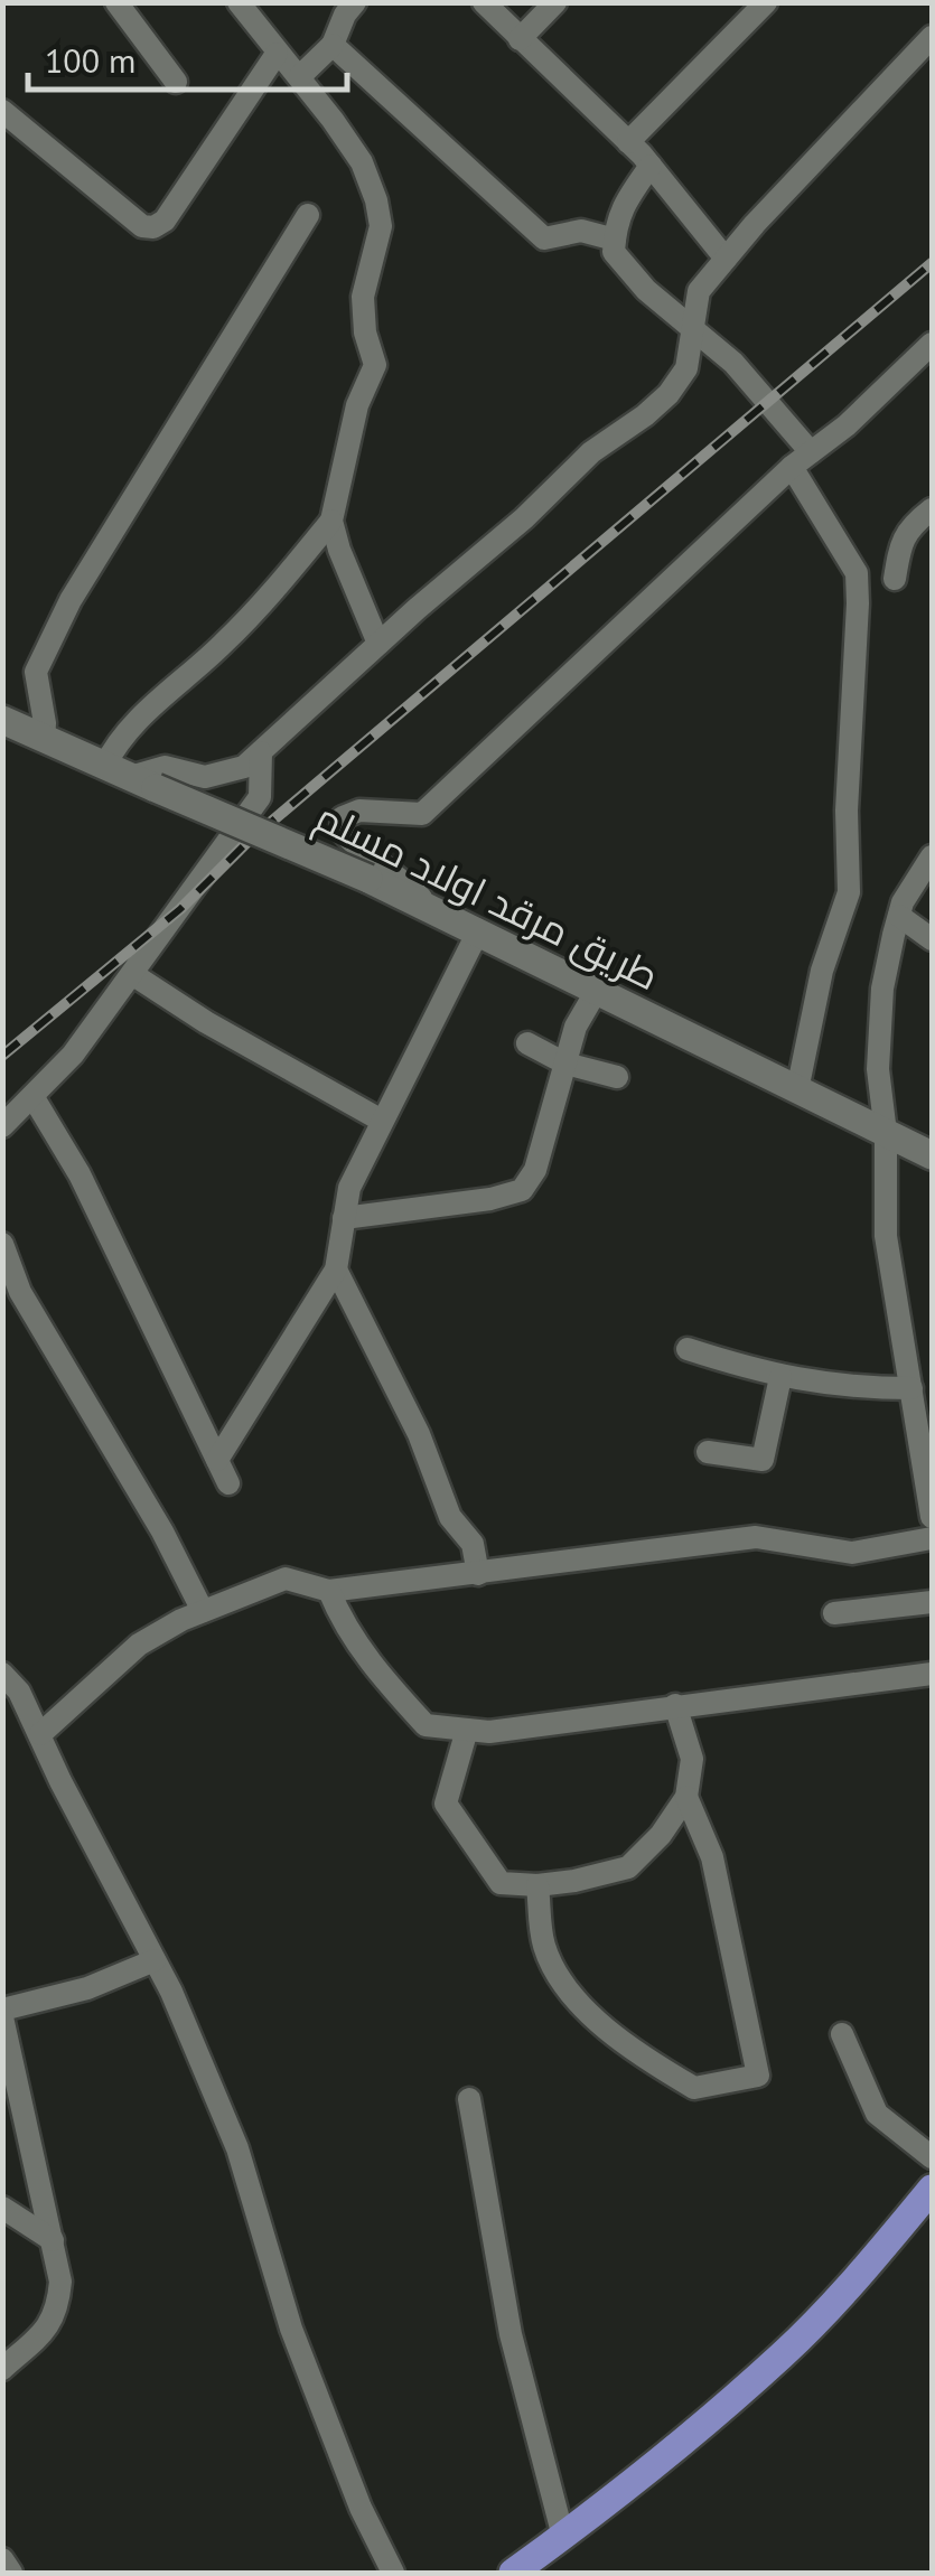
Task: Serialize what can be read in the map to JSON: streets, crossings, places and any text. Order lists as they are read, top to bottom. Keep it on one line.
{"streets":{"street":["طريق مرقد اولاد مسلم"]},"scale_bar":"100 m"}
